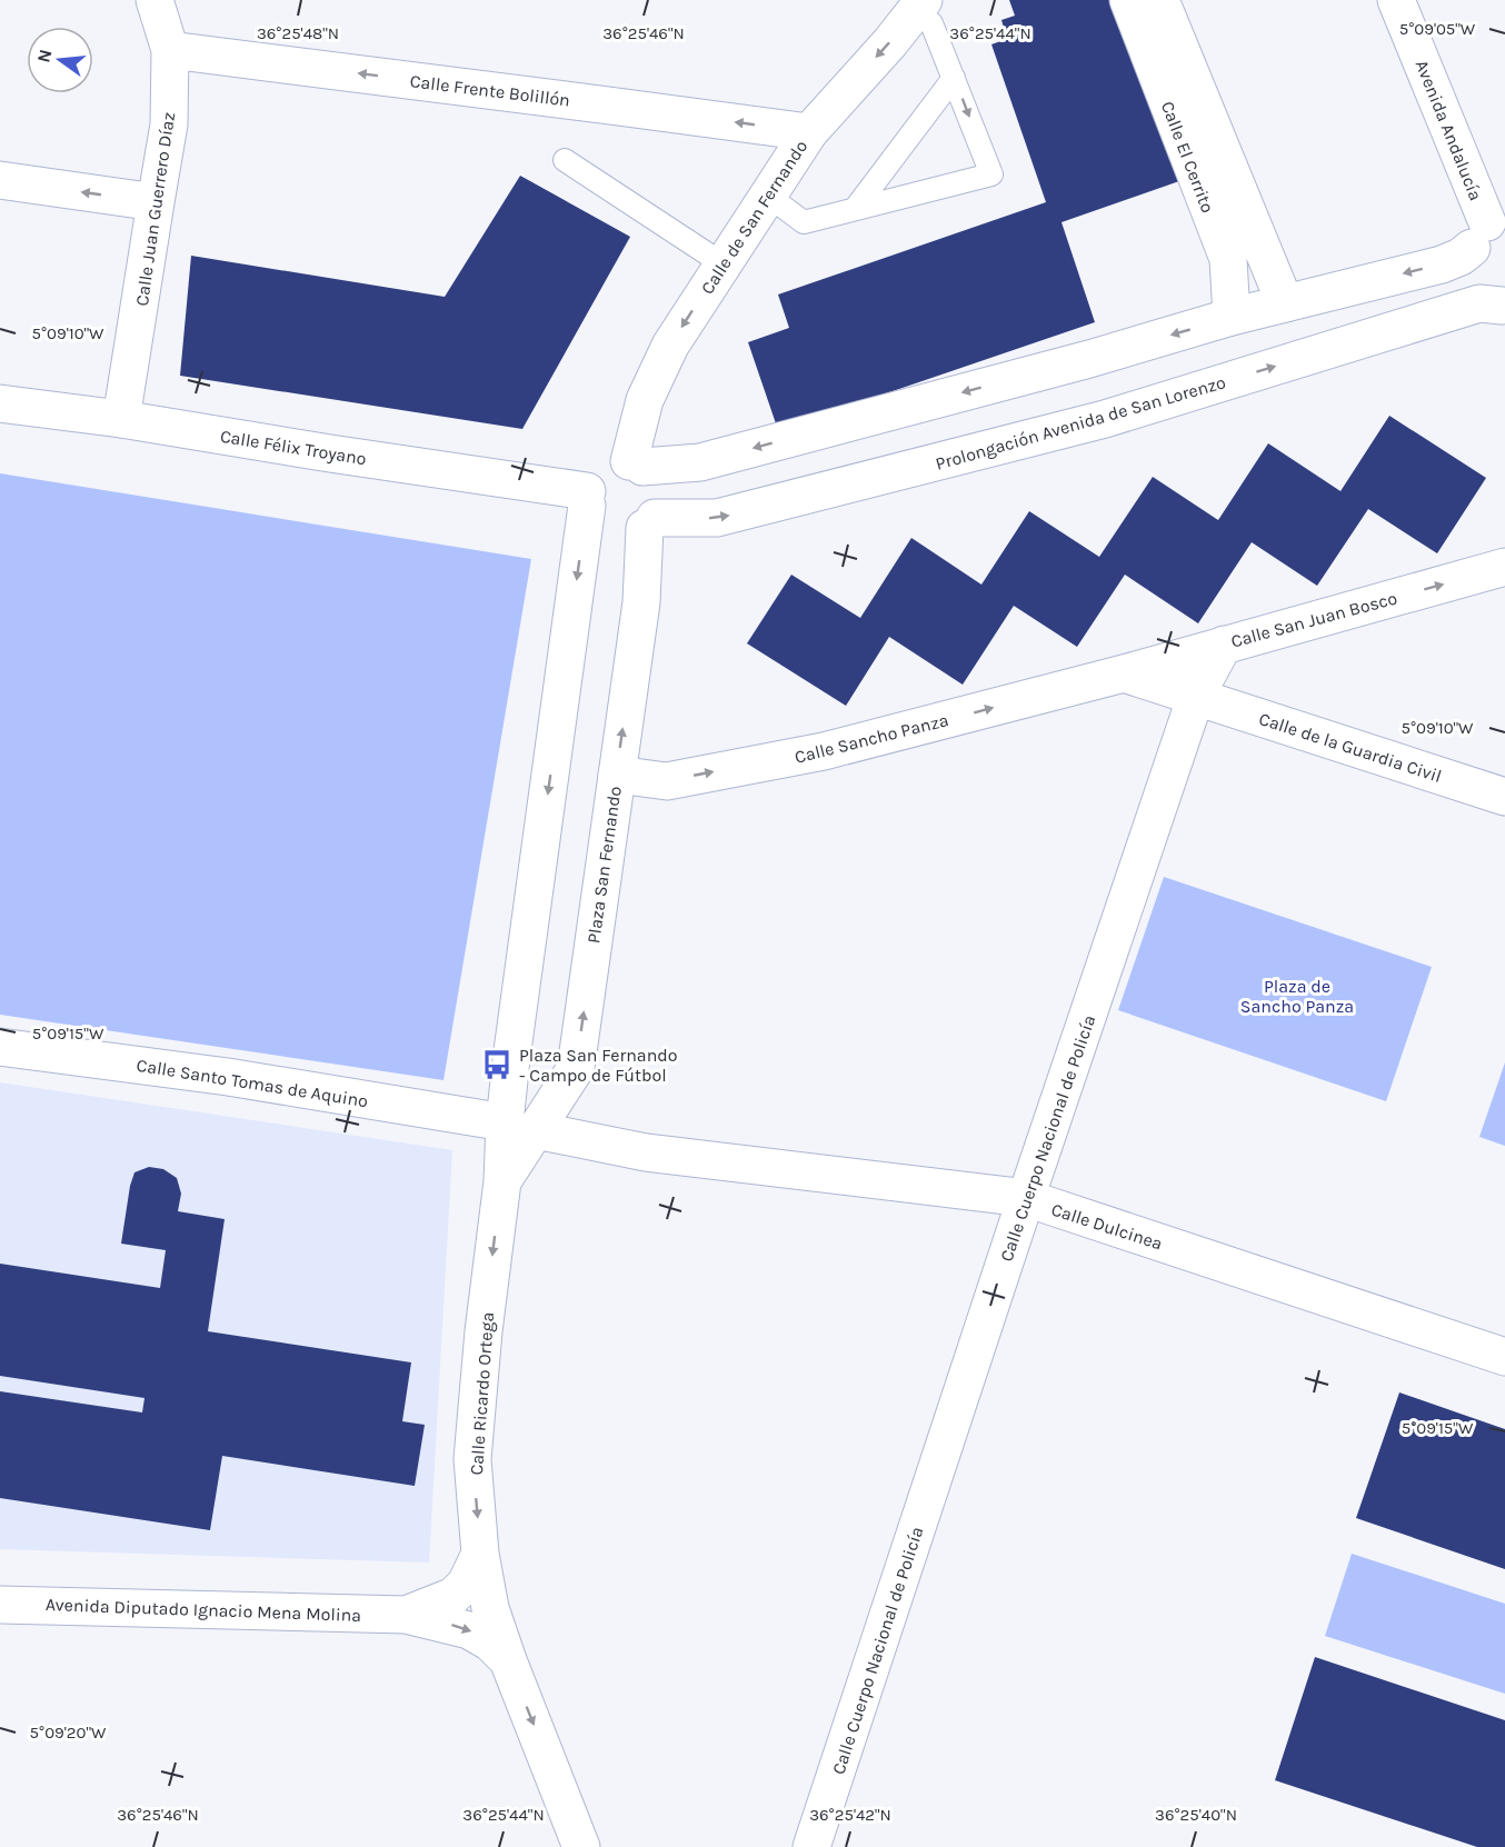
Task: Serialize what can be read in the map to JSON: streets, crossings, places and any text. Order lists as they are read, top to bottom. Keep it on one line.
{"streets":{"street":["Calle Frente Bolillón","Avenida Andalucía","Calle El Cerrito","Calle Juan Guerrero Díaz","Calle de San Fernando","Prolongación Avenida de San Lorenzo","Calle Félix Troyano","Calle San Juan Bosco","Calle Sancho Panza","Calle de la Guardia Civil","Plaza San Fernando","Calle Santo Tomas de Aquino","Calle Cuerpo Nacional de Policía","Calle Dulcinea","Calle Ricardo Ortega","Avenida Diputado Ignacio Mena Molina"]},"crossings":[["Calle Frente Bolillón","Calle Juan Guerrero Díaz"],["Calle Frente Bolillón","Calle de San Fernando"],["Calle Juan Guerrero Díaz","Calle Félix Troyano"],["Calle de San Fernando","Prolongación Avenida de San Lorenzo"],["Calle de San Fernando","Calle Félix Troyano"],["Calle de San Fernando","Plaza San Fernando"],["Prolongación Avenida de San Lorenzo","Calle Félix Troyano"],["Prolongación Avenida de San Lorenzo","Plaza San Fernando"],["Calle Félix Troyano","Plaza San Fernando"],["Calle San Juan Bosco","Calle Sancho Panza"],["Calle San Juan Bosco","Calle de la Guardia Civil"],["Calle San Juan Bosco","Calle Cuerpo Nacional de Policía"],["Calle Sancho Panza","Calle de la Guardia Civil"],["Calle Sancho Panza","Plaza San Fernando"],["Calle de la Guardia Civil","Calle Cuerpo Nacional de Policía"],["Plaza San Fernando","Calle Santo Tomas de Aquino"],["Plaza San Fernando","Calle Dulcinea"],["Plaza San Fernando","Calle Ricardo Ortega"],["Calle Santo Tomas de Aquino","Calle Dulcinea"],["Calle Santo Tomas de Aquino","Calle Ricardo Ortega"],["Calle Cuerpo Nacional de Policía","Calle Dulcinea"],["Calle Dulcinea","Calle Ricardo Ortega"]],"one_way":["Calle Frente Bolillón","Calle de San Fernando","Calle Ricardo Ortega"],"parks":["Plaza de Sancho Panza"],"places":{"bus stop":["Plaza San Fernando - Campo de Fútbol"]},"north":"left","coordinates":["5°09'05\"W","36°25'46\"N","36°25'48\"N","36°25'44\"N","5°09'10\"W","5°09'15\"W","5°09'20\"W","36°25'42\"N","36°25'40\"N"]}
